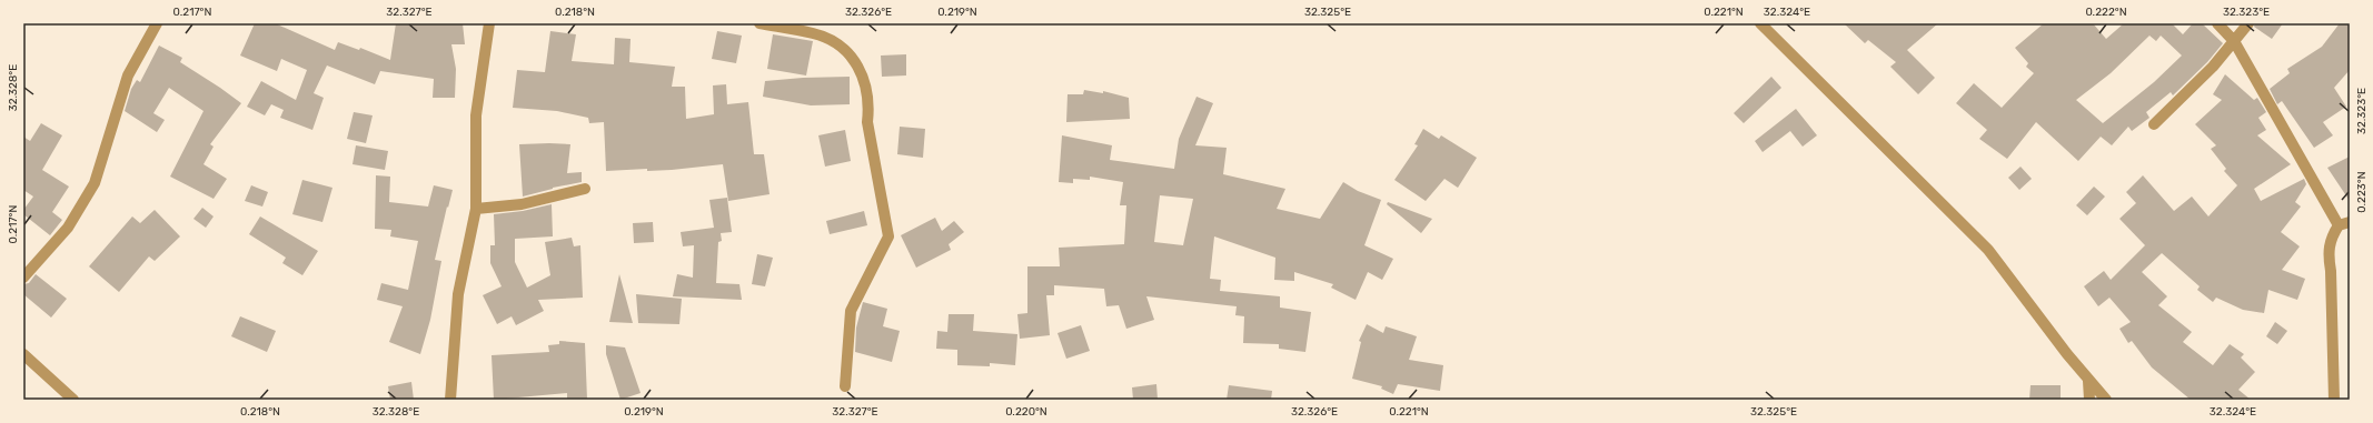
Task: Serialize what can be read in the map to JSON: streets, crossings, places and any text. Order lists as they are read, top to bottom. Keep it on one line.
{"coordinates":["0.217°N","32.327°E","0.218°N","32.326°E","0.219°N","32.325°E","0.221°N","32.324°E","0.222°N","32.323°E","32.328°E","0.223°N","0.220°N"]}
